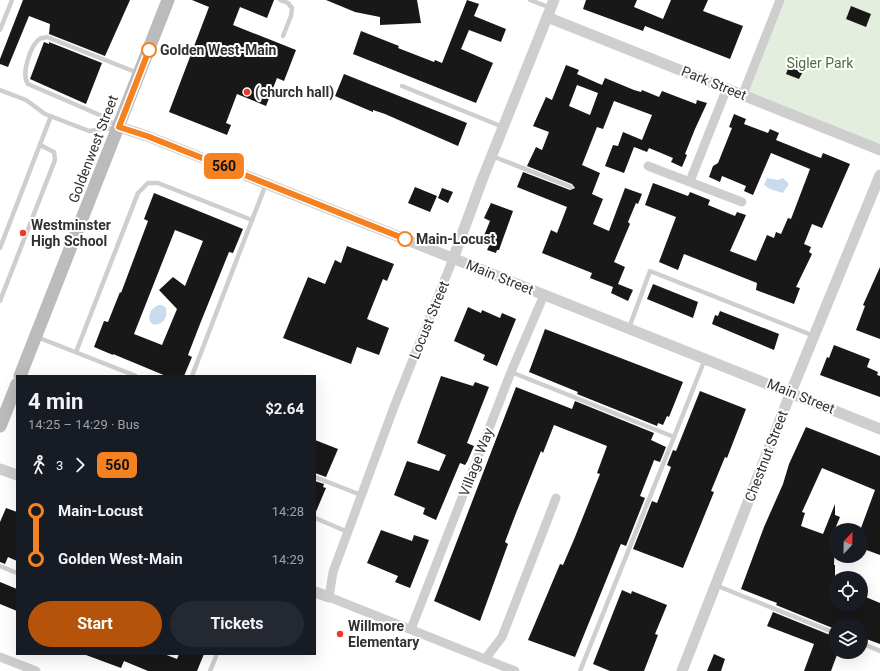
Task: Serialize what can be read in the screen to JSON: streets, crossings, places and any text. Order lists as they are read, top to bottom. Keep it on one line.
{"streets":{"main road":["Goldenwest Street"],"street":["Park Street","Main Street","Locust Street","Chestnut Street","Village Way"]},"crossings":[["Park Street","Locust Street"],["Goldenwest Street","Main Street"],["Main Street","Locust Street"],["Main Street","Chestnut Street"],["Main Street","Village Way"]],"parks":["Sigler Park"],"places":["Golden West-Main","(church hall)","Westminster High School","Main-Locust","Willmore Elementary"],"lines":["bus line 560"],"north":"top","page":{"on_map":"560","heading":["4 min","14:25 – 14:29 · Bus","$2.64"],"legs":["3","560"],"list":[{"name":"Main-Locust","value":"14:28"},{"name":"Golden West-Main","value":"14:29"}],"buttons":["Start","Tickets"]}}
